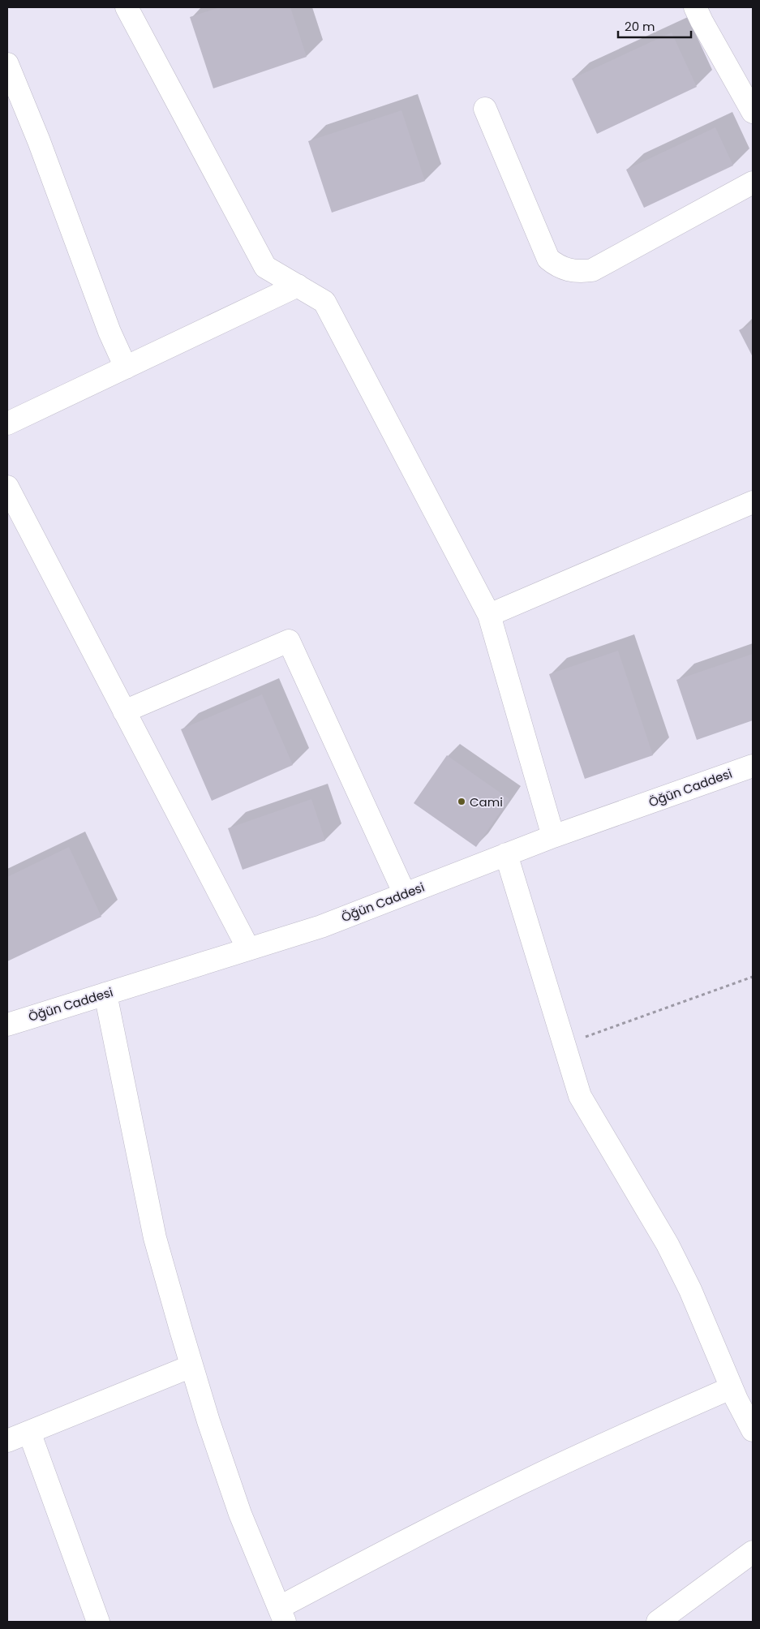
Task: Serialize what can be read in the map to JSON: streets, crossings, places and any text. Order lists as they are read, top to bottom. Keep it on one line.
{"streets":{"street":["Öğün Caddesi"]},"places":["Cami"],"scale_bar":"20 m"}
